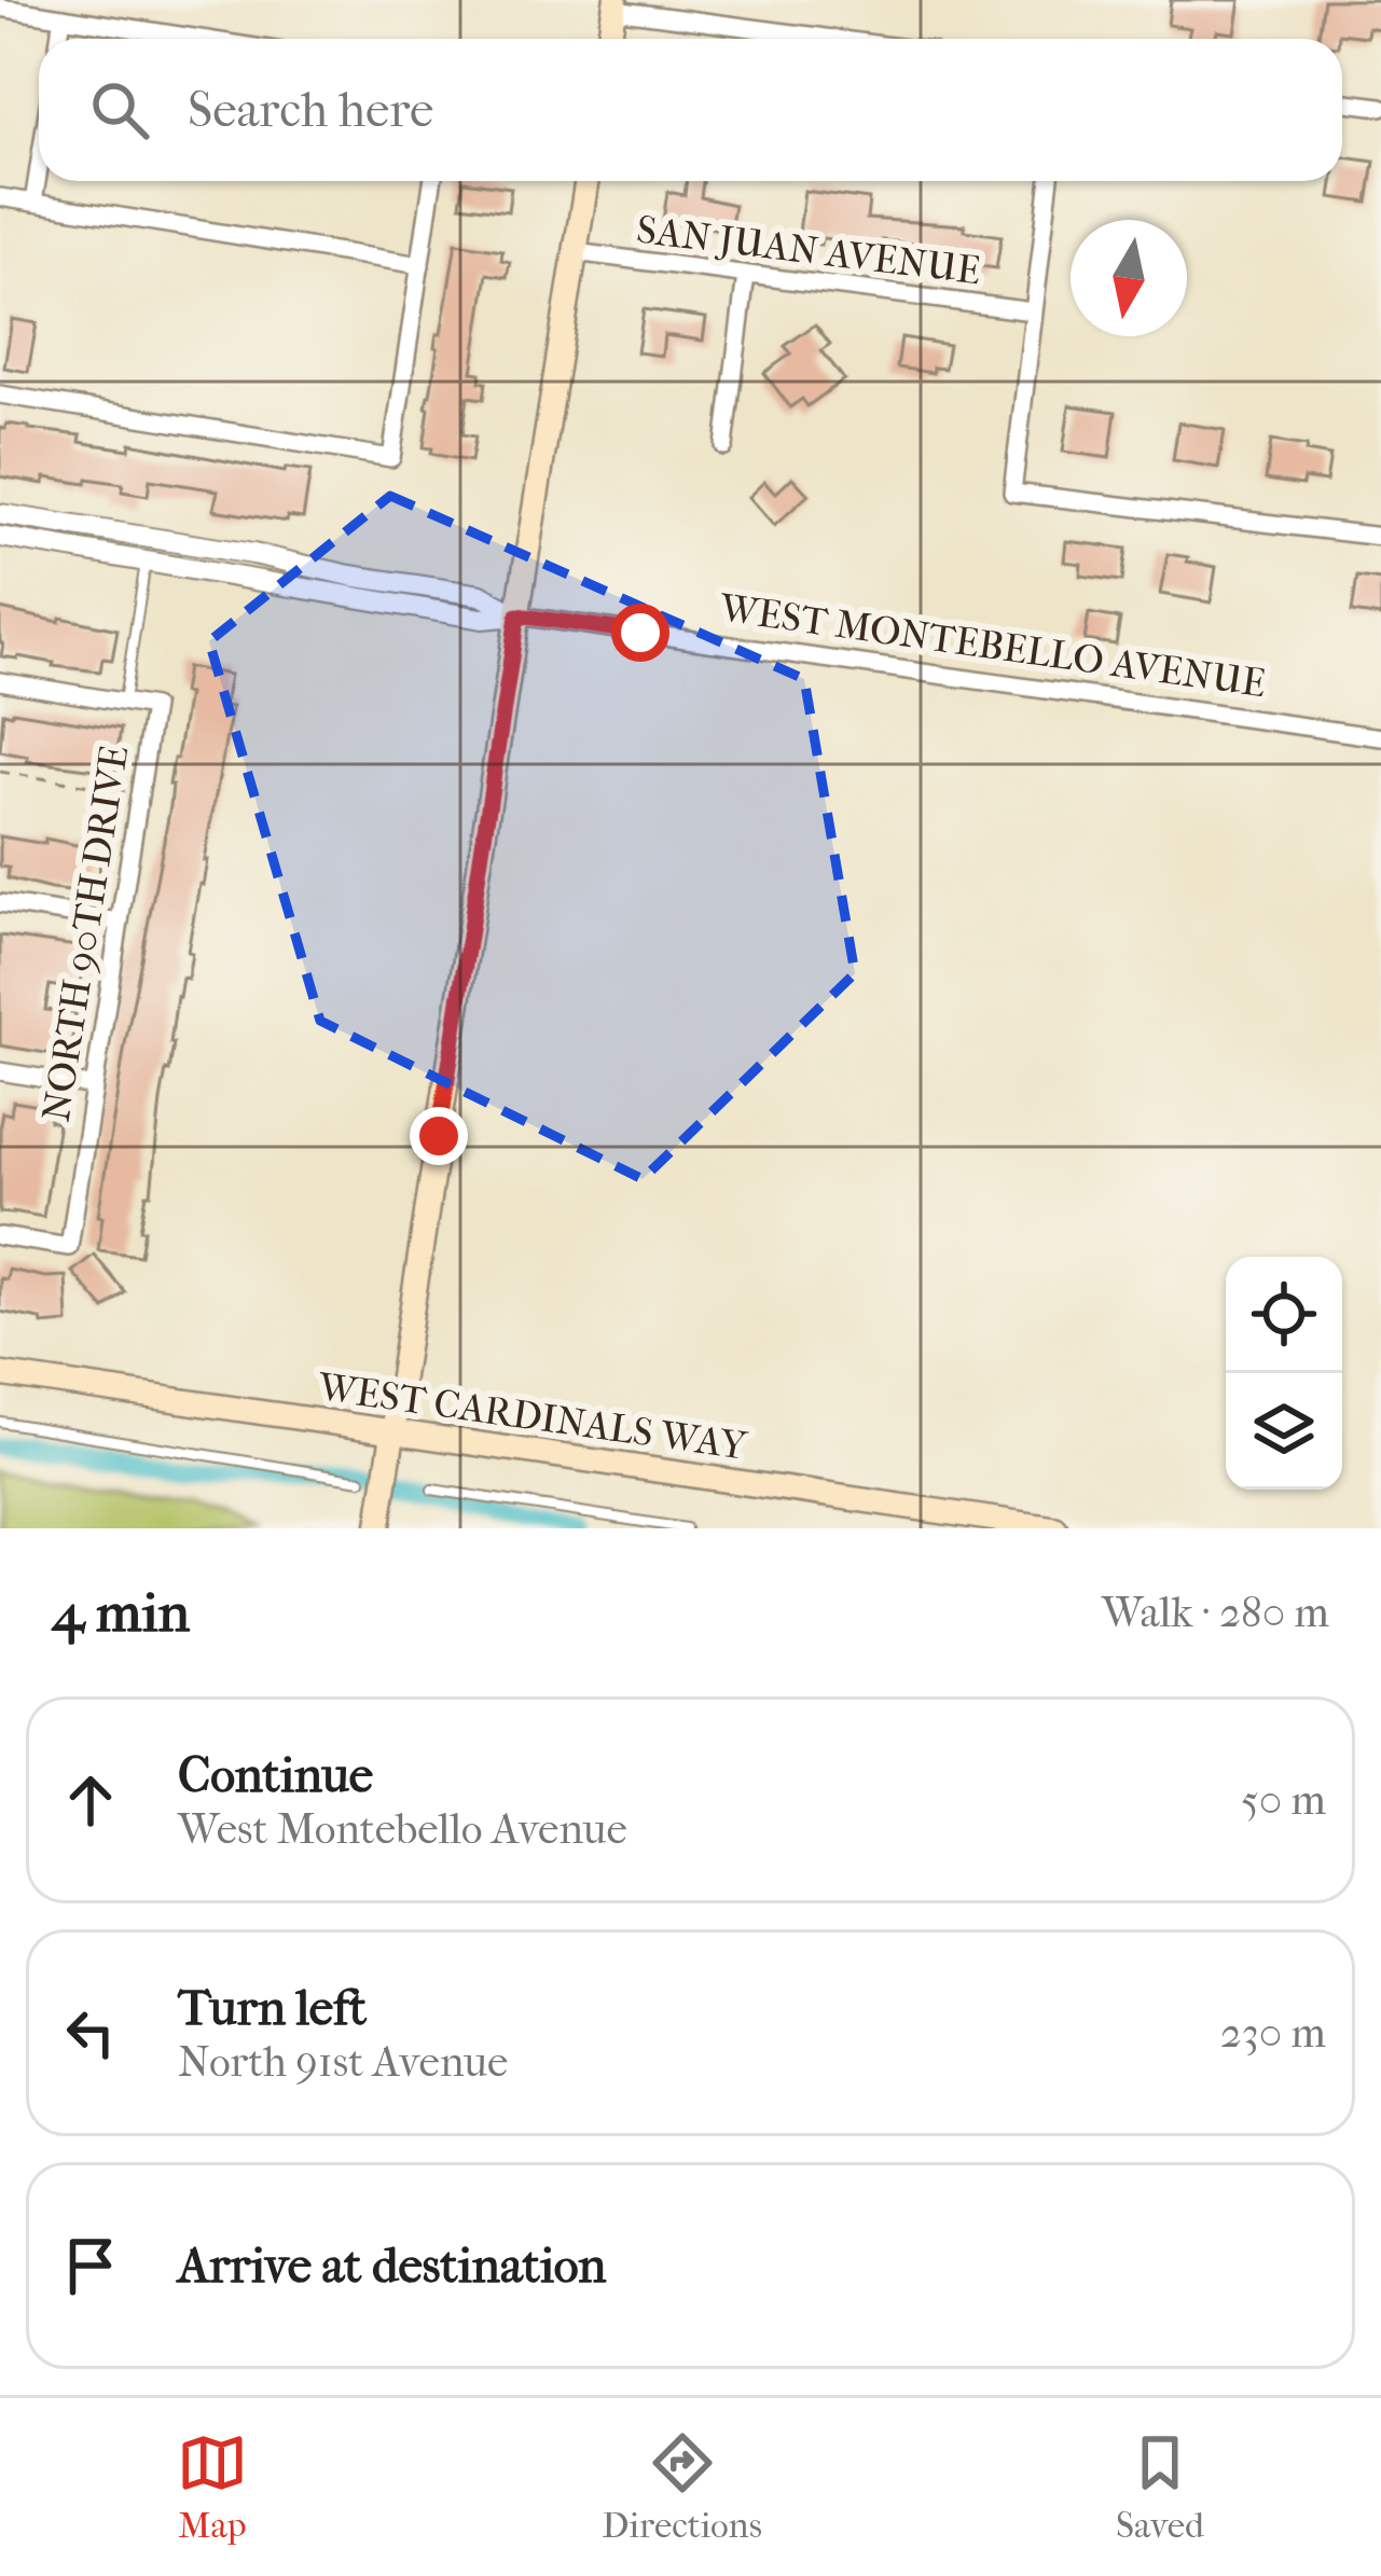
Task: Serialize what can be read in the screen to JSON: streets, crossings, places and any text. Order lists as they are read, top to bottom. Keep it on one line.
{"streets":{"main road":["WEST CARDINALS WAY"],"street":["SAN JUAN AVENUE","WEST MONTEBELLO AVENUE","NORTH 90TH DRIVE"]},"crossings":[["WEST MONTEBELLO AVENUE","NORTH 90TH DRIVE"]],"north":"bottom","page":{"search":"Search here","heading":["4 min","Walk · 280 m"],"list":[["Continue","West Montebello Avenue","50 m"],["Turn left","North 91st Avenue","230 m"],"Arrive at destination"],"nav":["Map","Directions","Saved"]}}
